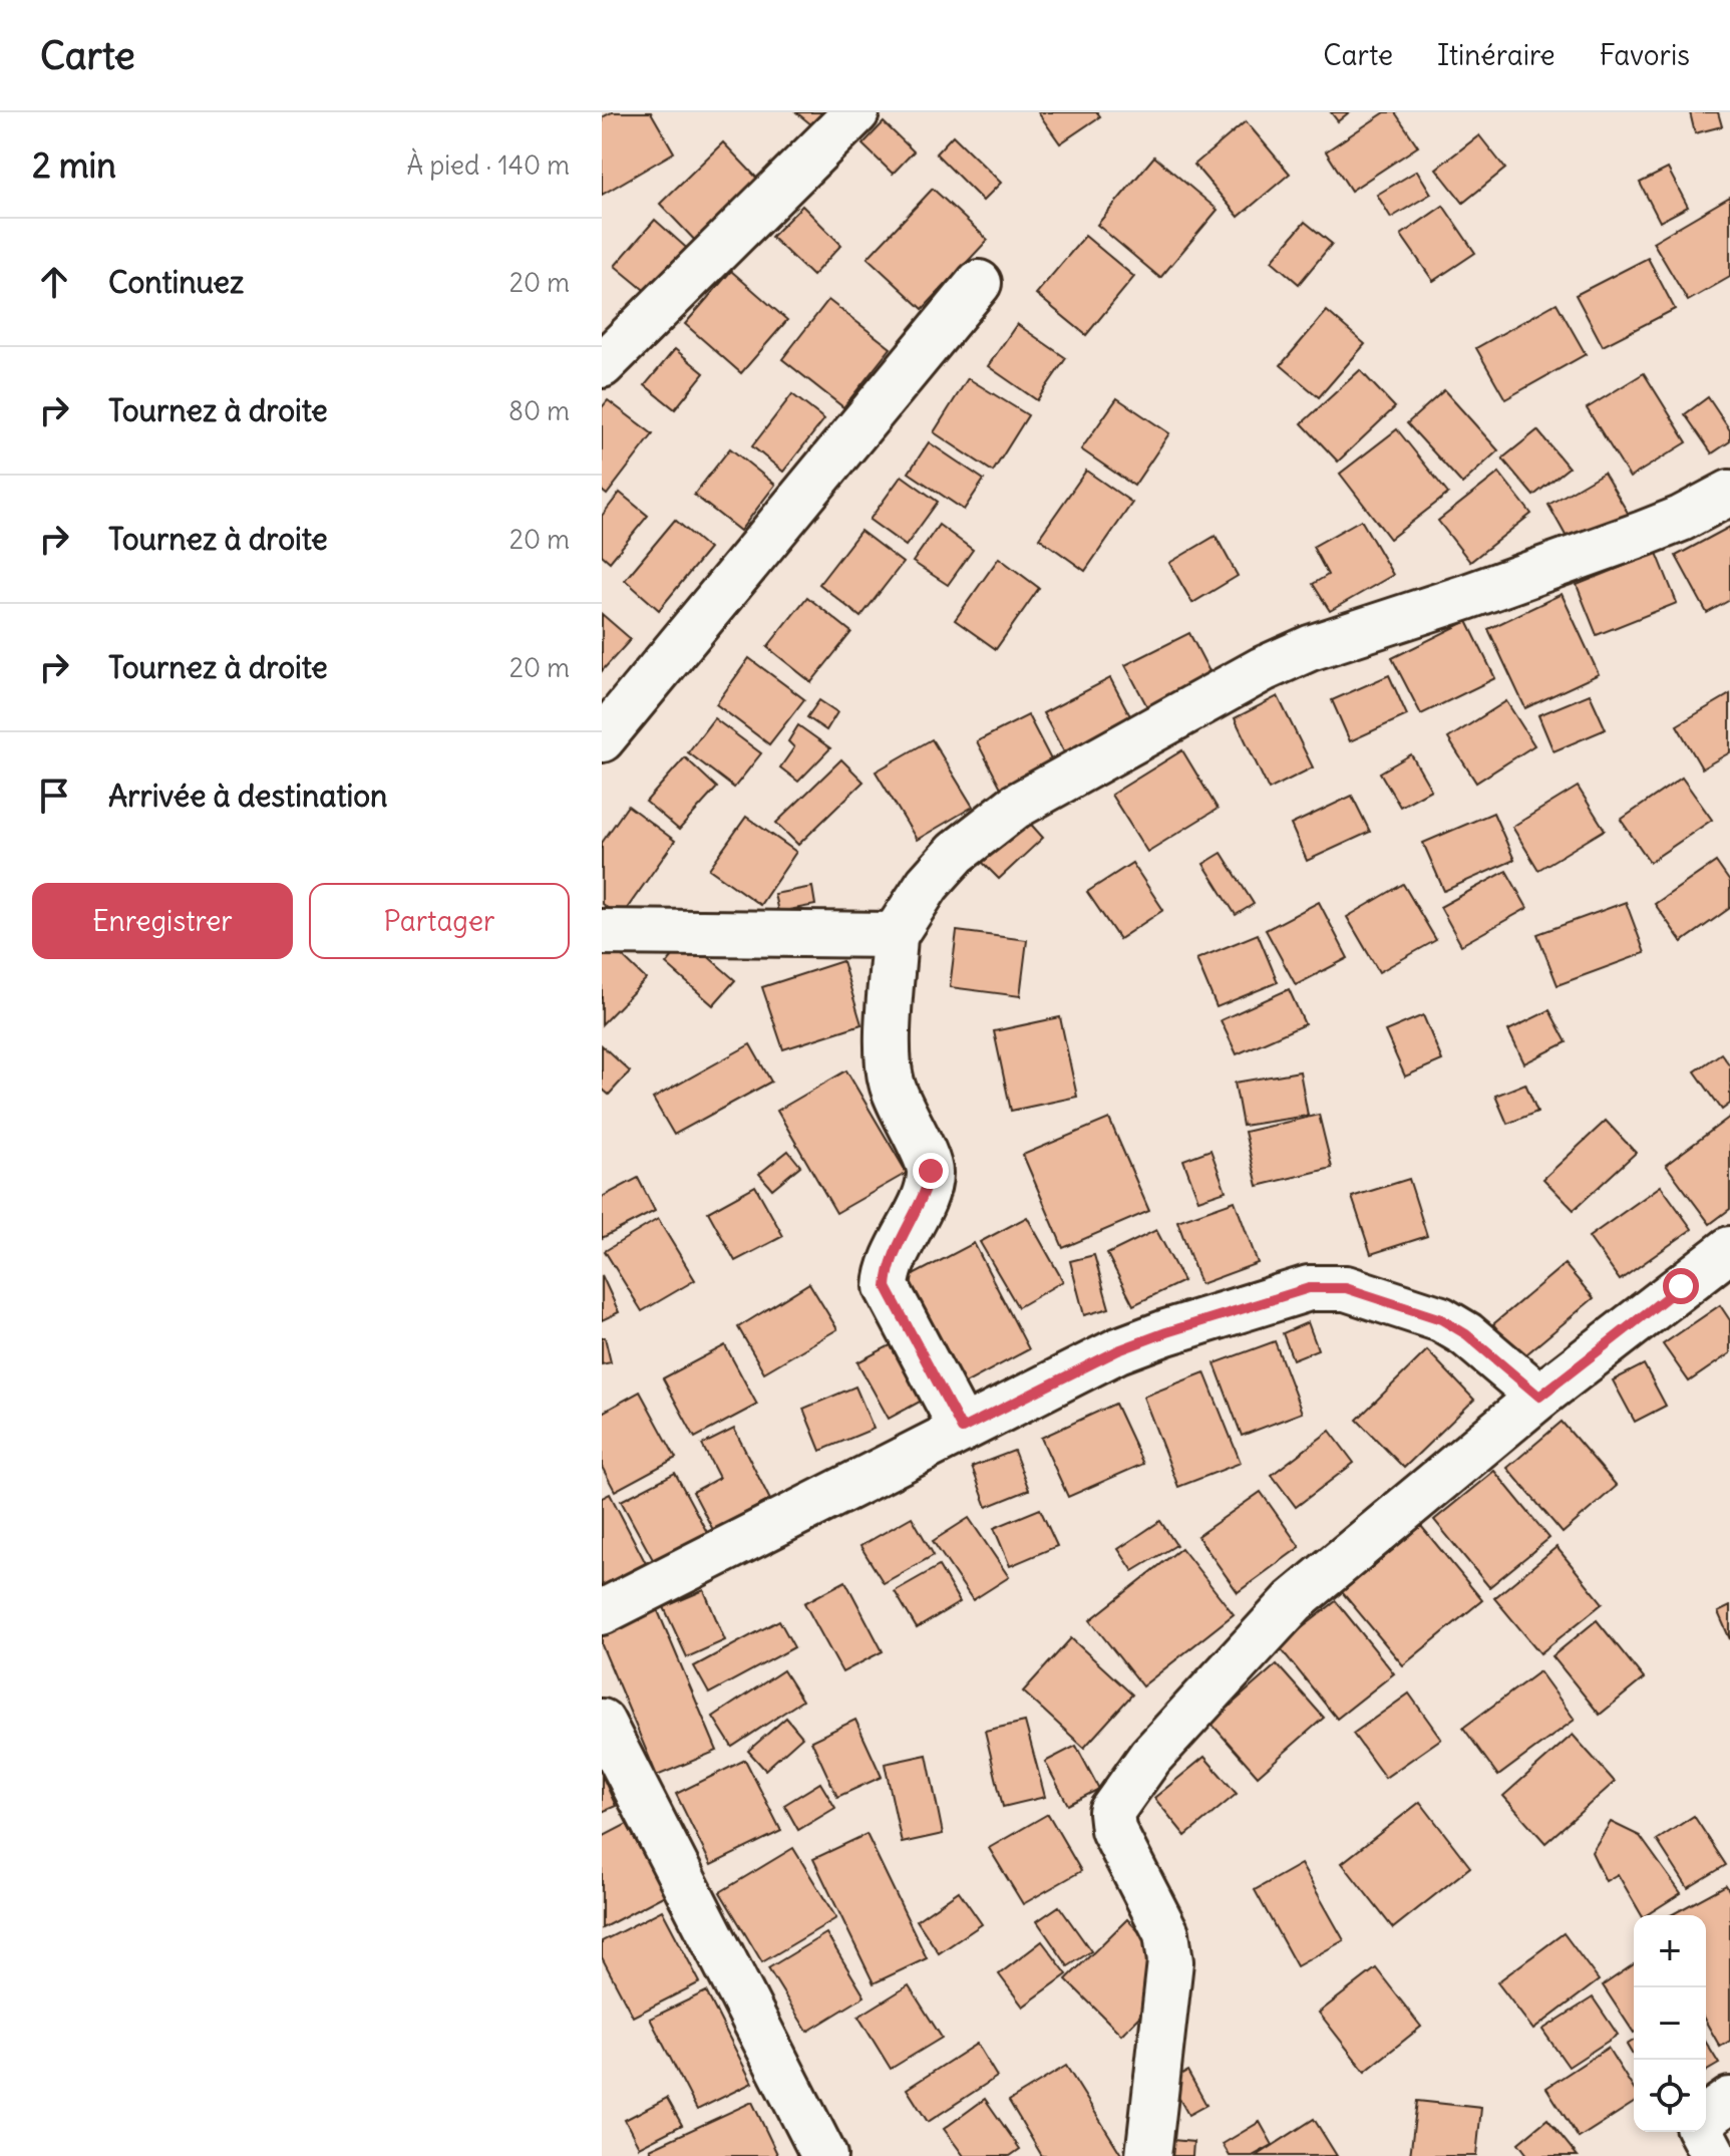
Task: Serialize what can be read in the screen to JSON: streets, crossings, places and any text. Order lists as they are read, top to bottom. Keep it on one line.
{"page":{"header":"Carte","nav":["Carte","Itinéraire","Favoris"],"heading":["2 min","À pied · 140 m"],"list":[["Continuez","20 m"],["Tournez à droite","80 m"],["Tournez à droite","20 m"],["Tournez à droite","20 m"],"Arrivée à destination"],"buttons":["Enregistrer","Partager"],"map_buttons":["+","−"]}}
